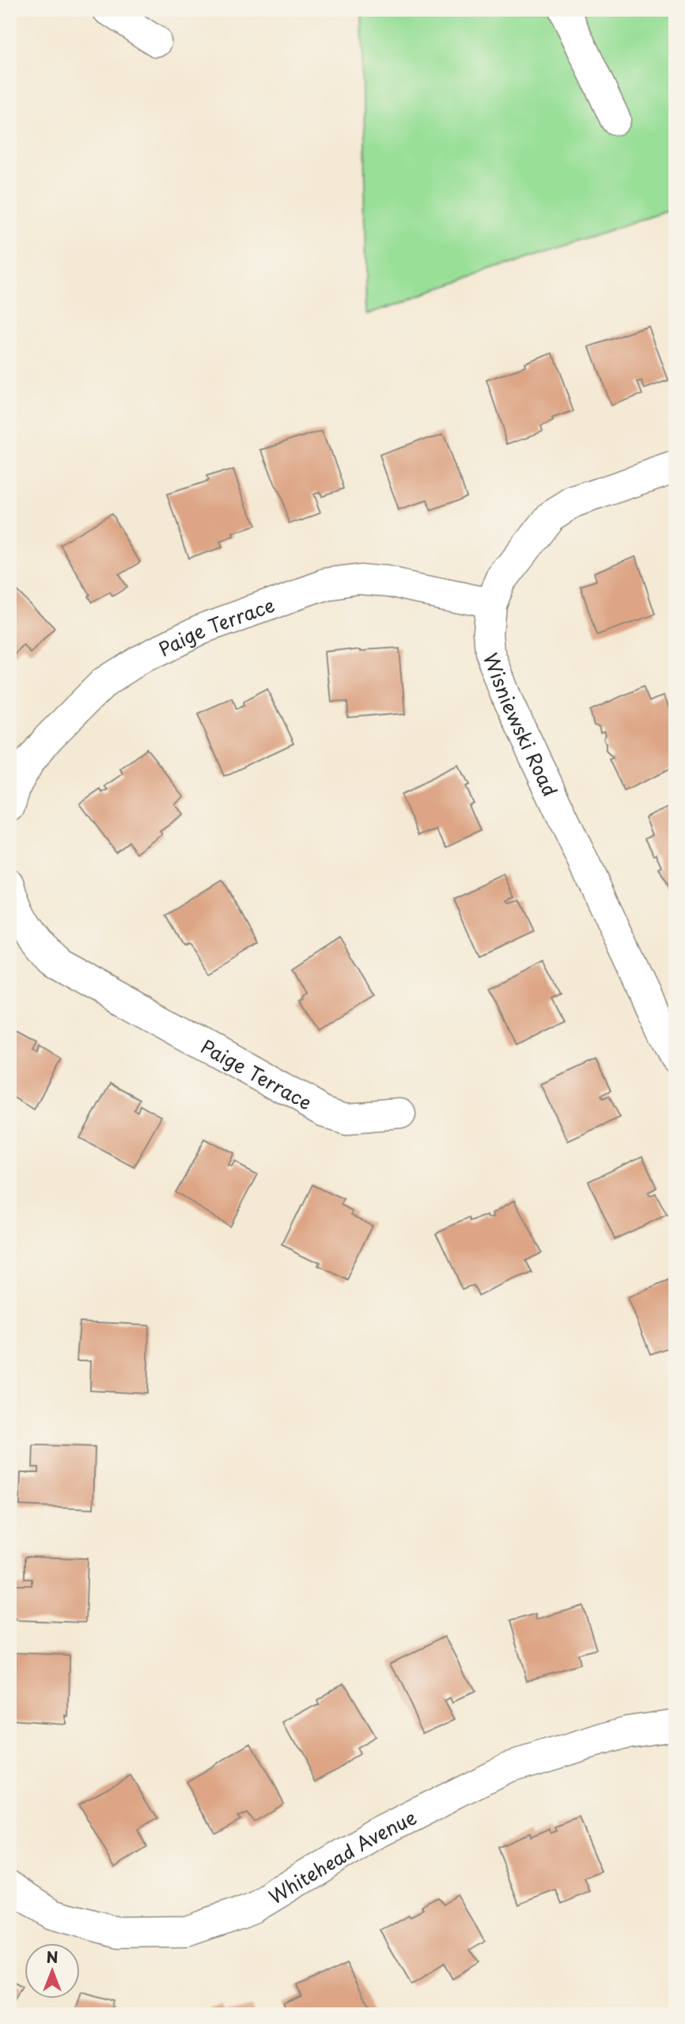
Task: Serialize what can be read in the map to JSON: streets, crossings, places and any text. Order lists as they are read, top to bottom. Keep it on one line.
{"streets":{"street":["Paige Terrace","Wisniewski Road","Whitehead Avenue"]},"crossings":[["Paige Terrace","Wisniewski Road"]],"north":"top"}
